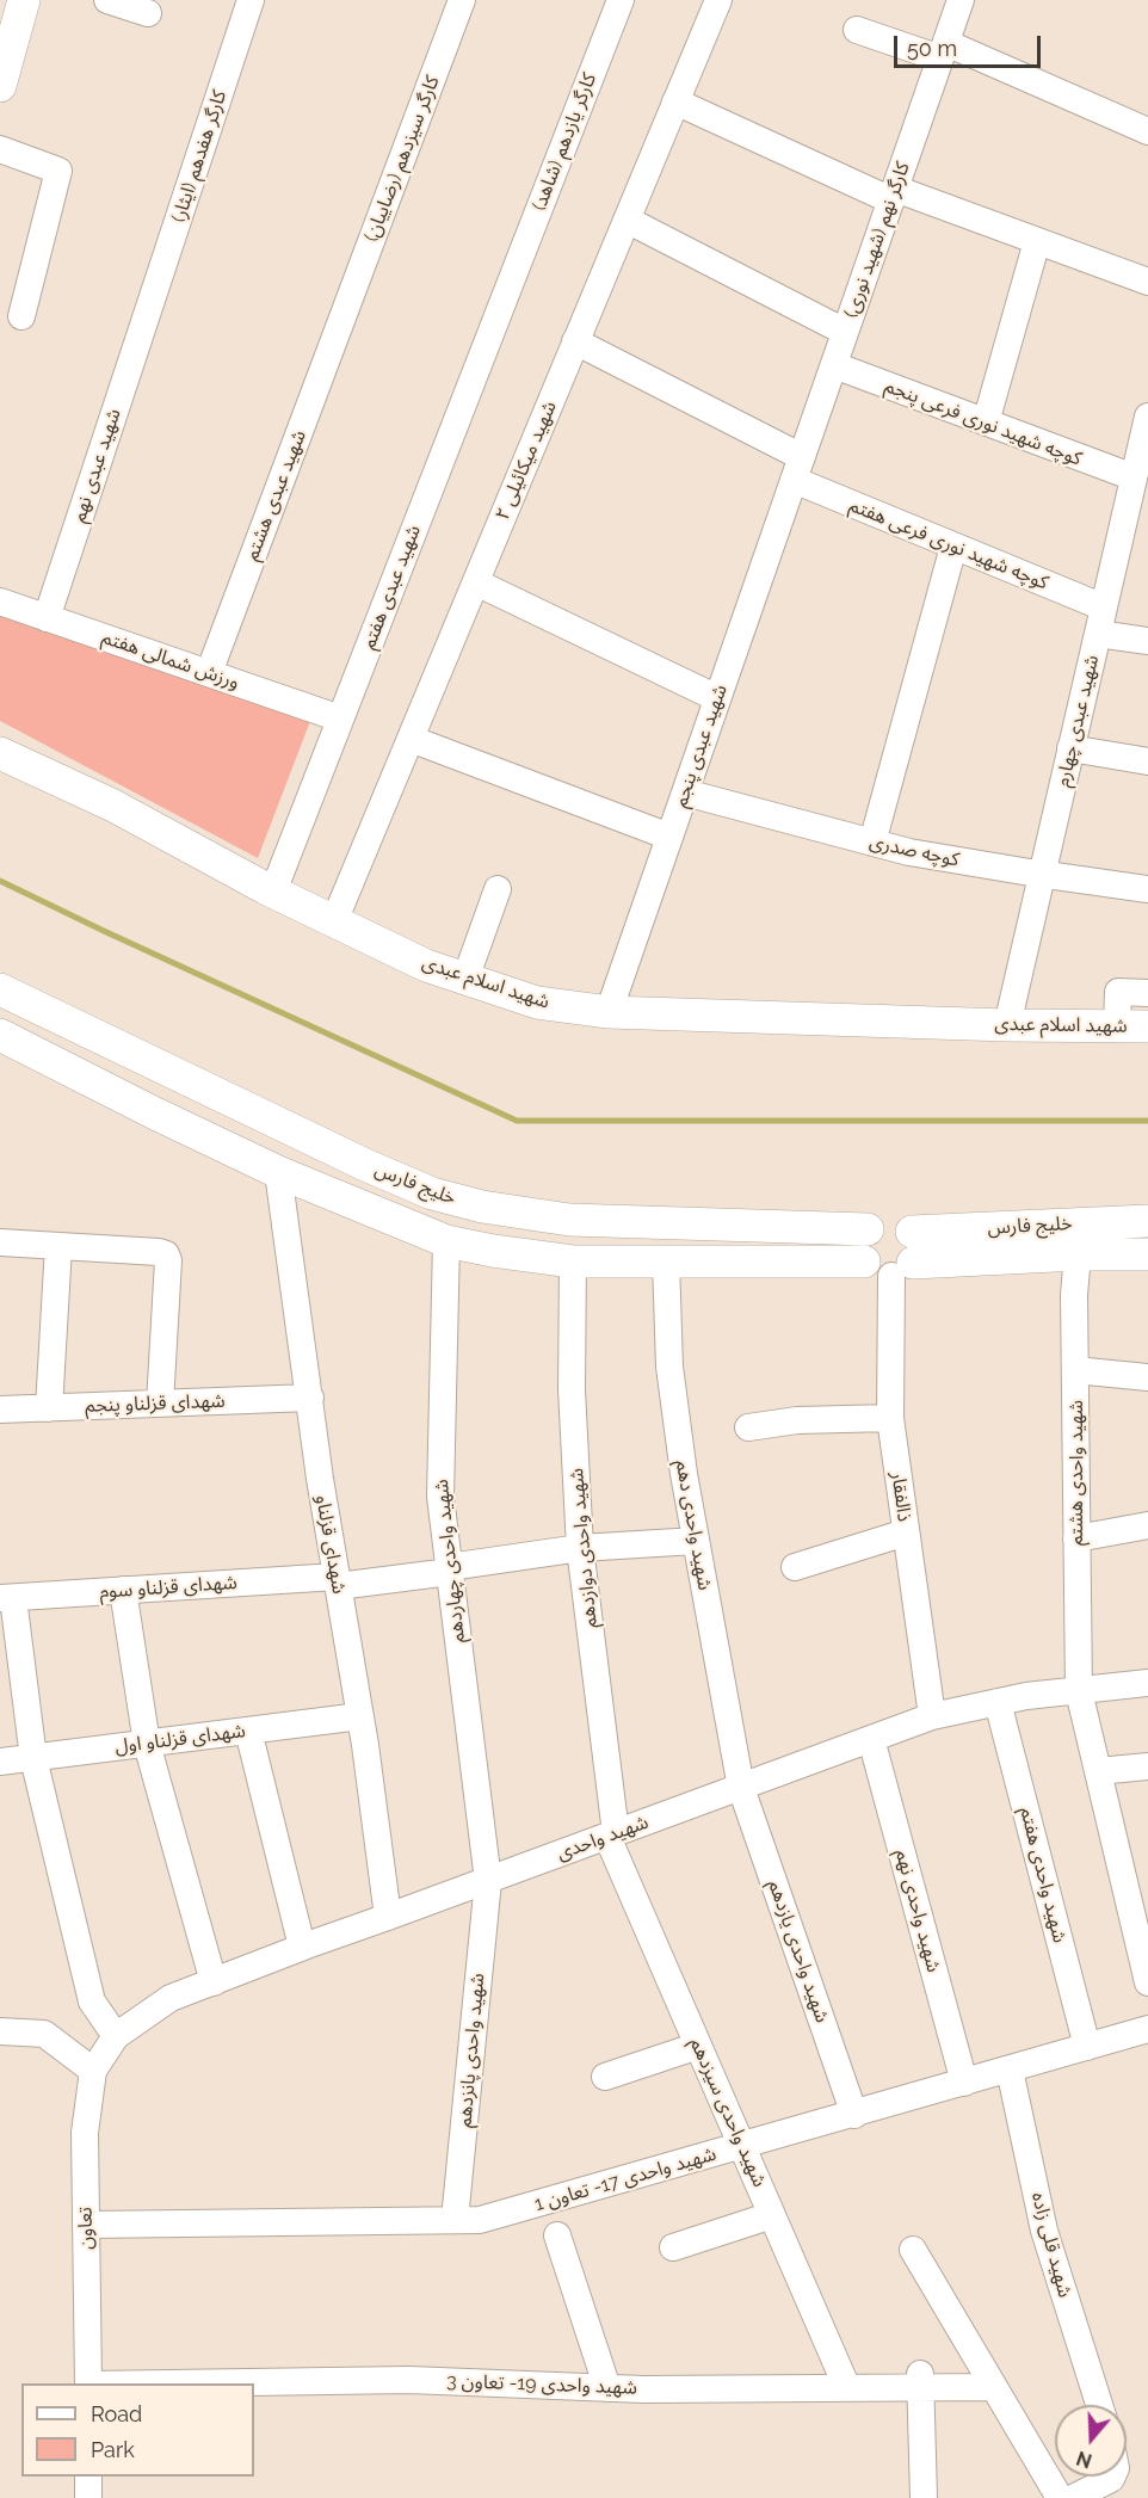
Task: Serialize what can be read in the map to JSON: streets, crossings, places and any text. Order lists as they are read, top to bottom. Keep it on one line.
{"streets":{"main road":["شهید اسلام عبدی","خلیج فارس"],"street":["کارگر یازدهم (شاهد)","کارگر هفدهم (ایثار)","کارگر سیزدهم (رضاییان)","کارگر نهم (شهید نوری)","کوچه شهید نوری فرعی پنجم","شهید میکائیلی ۲","شهید عبدی نهم","شهید عبدی هشتم","کوچه شهید نوری فرعی هفتم","شهید عبدی هفتم","ورزش شمالی هفتم","شهید عبدی چهارم","شهید عبدی پنجم","کوچه صدری","شهدای قزلناو پنجم","شهید واحدی هشتم","ذالفقار","شهید واحدی دهم","شهدای قزلناو","شهید واحدی دوازدهم","شهید واحدی چهاردهم","شهدای قزلناو سوم","شهدای قزلناو اول","شهید واحدی","شهید واحدی هفتم","شهید واحدی نهم","شهید واحدی یازدهم","شهید واحدی پانزدهم","شهید واحدی سیزدهم","شهید واحدی 17- تعاون 1","تعاون","شهید قلی زاده","شهید واحدی 19- تعاون 3"]},"crossings":[["کارگر یازدهم (شاهد)","شهید عبدی هفتم"],["کارگر هفدهم (ایثار)","شهید عبدی نهم"],["کارگر سیزدهم (رضاییان)","شهید عبدی هشتم"],["کارگر نهم (شهید نوری)","کوچه شهید نوری فرعی پنجم"],["کارگر نهم (شهید نوری)","کوچه شهید نوری فرعی هفتم"],["کارگر نهم (شهید نوری)","شهید عبدی پنجم"],["کوچه شهید نوری فرعی پنجم","شهید عبدی چهارم"],["شهید میکائیلی ۲","کوچه شهید نوری فرعی هفتم"],["شهید میکائیلی ۲","شهید اسلام عبدی"],["شهید عبدی نهم","ورزش شمالی هفتم"],["شهید عبدی هشتم","ورزش شمالی هفتم"],["کوچه شهید نوری فرعی هفتم","شهید عبدی چهارم"],["کوچه شهید نوری فرعی هفتم","شهید عبدی پنجم"],["شهید عبدی هفتم","ورزش شمالی هفتم"],["شهید عبدی هفتم","شهید اسلام عبدی"],["شهید عبدی چهارم","کوچه صدری"],["شهید عبدی چهارم","شهید اسلام عبدی"],["شهید عبدی پنجم","کوچه صدری"],["شهید عبدی پنجم","شهید اسلام عبدی"],["خلیج فارس","شهید واحدی هشتم"],["خلیج فارس","ذالفقار"],["شهدای قزلناو پنجم","شهدای قزلناو"],["شهید واحدی هشتم","شهید واحدی"],["ذالفقار","شهید واحدی"],["شهید واحدی دهم","شهدای قزلناو سوم"],["شهید واحدی دهم","شهید واحدی"],["شهید واحدی دهم","شهید واحدی یازدهم"],["شهدای قزلناو","شهدای قزلناو سوم"],["شهدای قزلناو","شهدای قزلناو اول"],["شهدای قزلناو","شهید واحدی"],["شهید واحدی دوازدهم","شهدای قزلناو سوم"],["شهید واحدی دوازدهم","شهید واحدی"],["شهید واحدی دوازدهم","شهید واحدی سیزدهم"],["شهید واحدی چهاردهم","شهدای قزلناو سوم"],["شهید واحدی چهاردهم","شهید واحدی"],["شهید واحدی چهاردهم","شهید واحدی پانزدهم"],["شهید واحدی","شهید واحدی هفتم"],["شهید واحدی","شهید واحدی نهم"],["شهید واحدی","شهید واحدی یازدهم"],["شهید واحدی","شهید واحدی پانزدهم"],["شهید واحدی","شهید واحدی سیزدهم"],["شهید واحدی","تعاون"],["شهید واحدی هفتم","شهید واحدی 17- تعاون 1"],["شهید واحدی نهم","شهید واحدی 17- تعاون 1"],["شهید واحدی یازدهم","شهید واحدی 17- تعاون 1"],["شهید واحدی پانزدهم","شهید واحدی 17- تعاون 1"],["شهید واحدی سیزدهم","شهید واحدی 17- تعاون 1"],["شهید واحدی سیزدهم","شهید واحدی 19- تعاون 3"],["شهید واحدی 17- تعاون 1","تعاون"],["شهید واحدی 17- تعاون 1","شهید قلی زاده"]],"legend":["Road","Park"],"scale_bar":"50 m","north":"bottom"}
